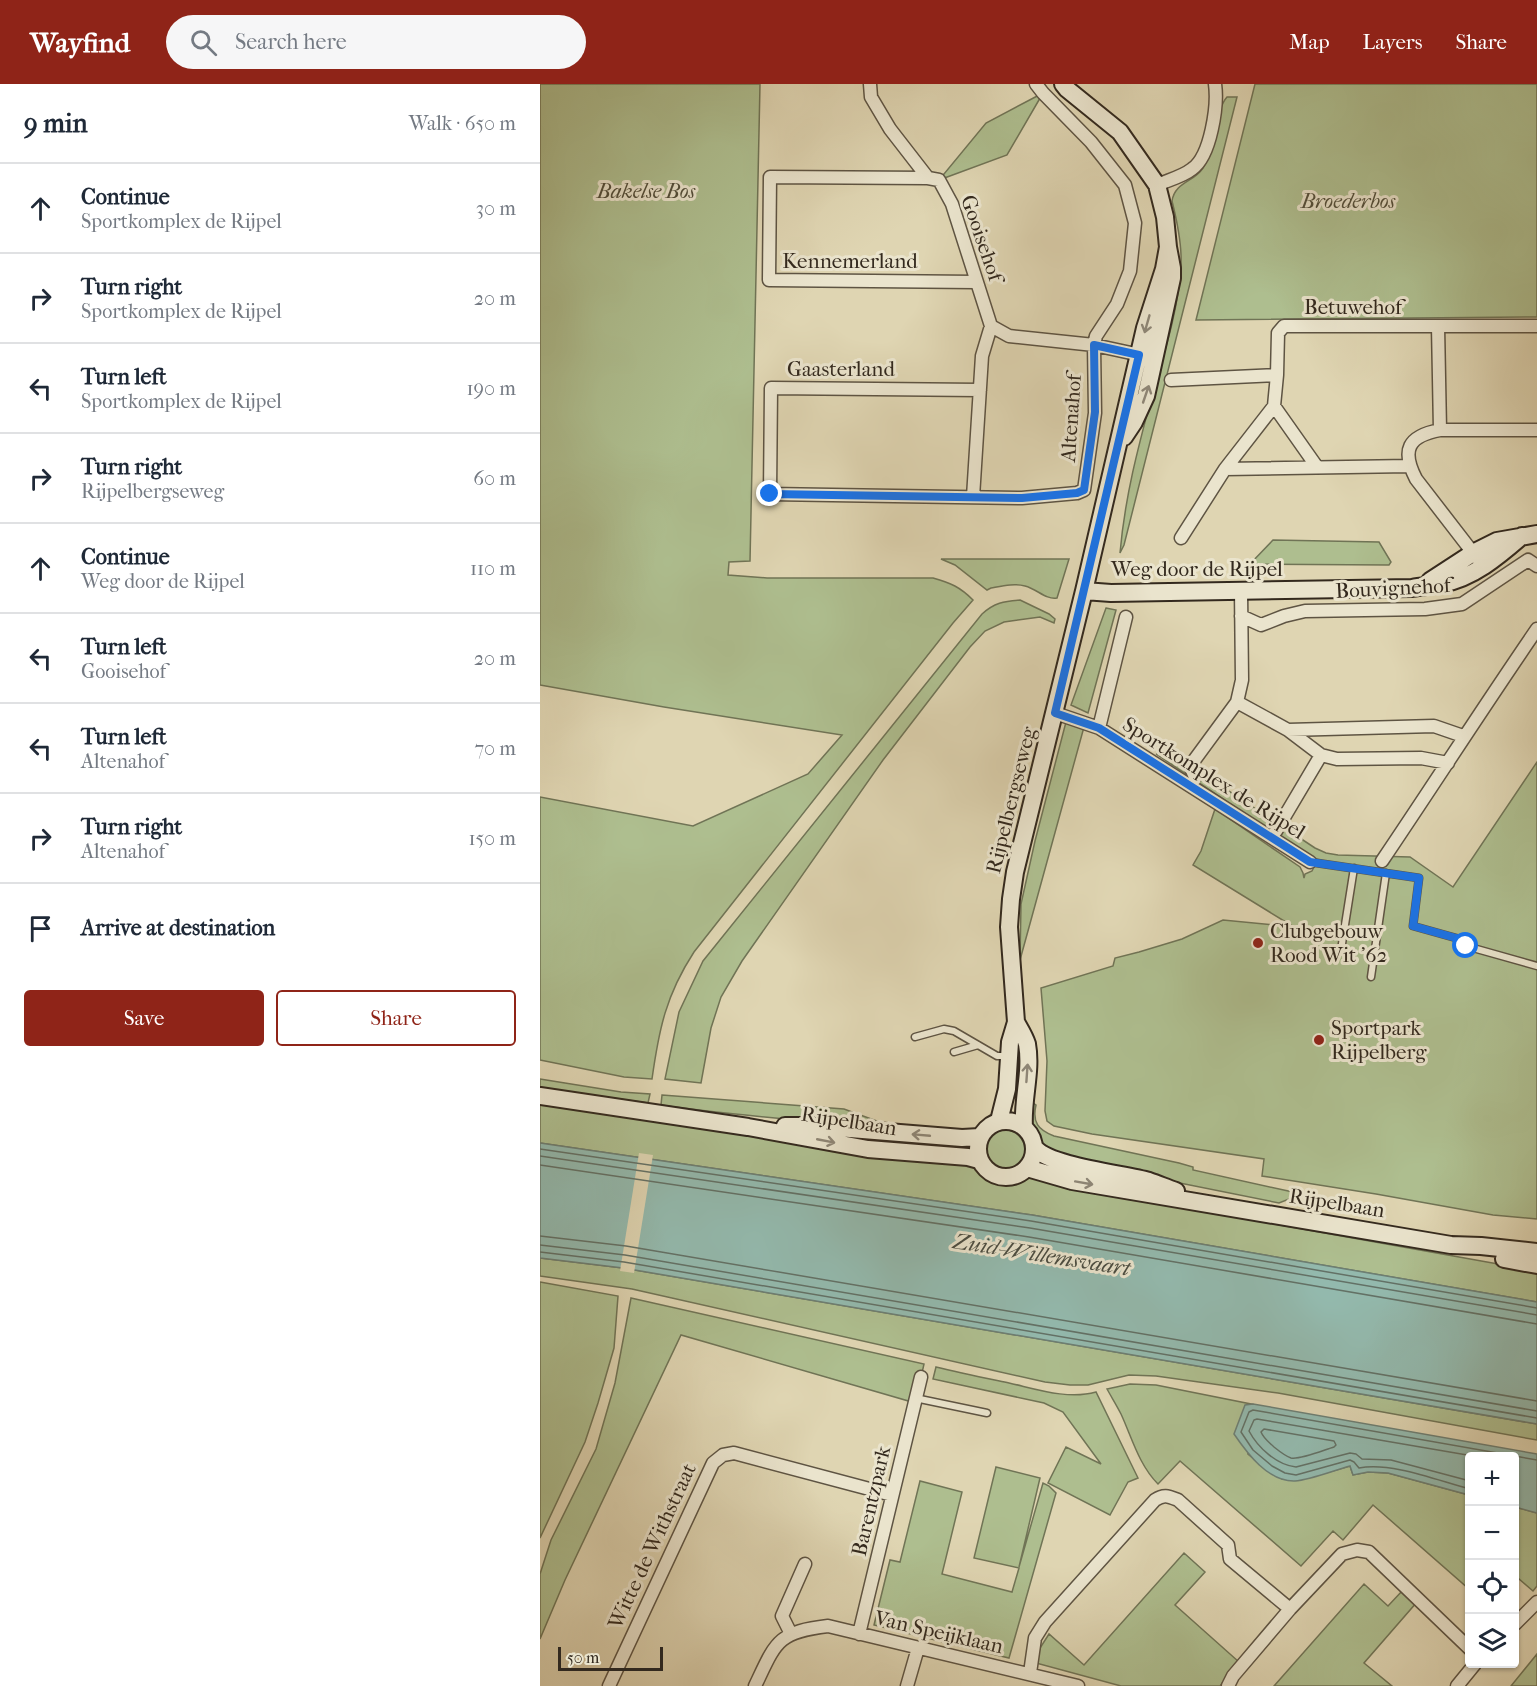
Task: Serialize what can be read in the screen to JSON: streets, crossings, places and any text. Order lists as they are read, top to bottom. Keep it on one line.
{"streets":{"street":["Gooisehof","Kennemerland","Betuwehof","Gaasterland","Altenahof","Weg door de Rijpel","Bouvignehof","Sportkomplex de Rijpel","Rijpelbergseweg","Rijpelbaan","Barentzpark","Witte de Withstraat","Van Speijklaan"]},"crossings":[["Gooisehof","Kennemerland"],["Gaasterland","Altenahof"],["Weg door de Rijpel","Rijpelbergseweg"],["Sportkomplex de Rijpel","Rijpelbergseweg"],["Rijpelbergseweg","Rijpelbaan"],["Barentzpark","Witte de Withstraat"],["Barentzpark","Van Speijklaan"]],"water":["Zuid-Willemsvaart"],"parks":["Bakelse Bos","Broederbos"],"places":["Clubgebouw Rood Wit '62","Sportpark Rijpelberg"],"scale_bar":"50 m","page":{"header":"Wayfind","search":"Search here","nav":["Map","Layers","Share"],"heading":["9 min","Walk · 650 m"],"list":[["Continue","Sportkomplex de Rijpel","30 m"],["Turn right","Sportkomplex de Rijpel","20 m"],["Turn left","Sportkomplex de Rijpel","190 m"],["Turn right","Rijpelbergseweg","60 m"],["Continue","Weg door de Rijpel","110 m"],["Turn left","Gooisehof","20 m"],["Turn left","Altenahof","70 m"],["Turn right","Altenahof","150 m"],"Arrive at destination"],"buttons":["Save","Share"],"map_buttons":["+","−"],"scale":"50 m"}}
